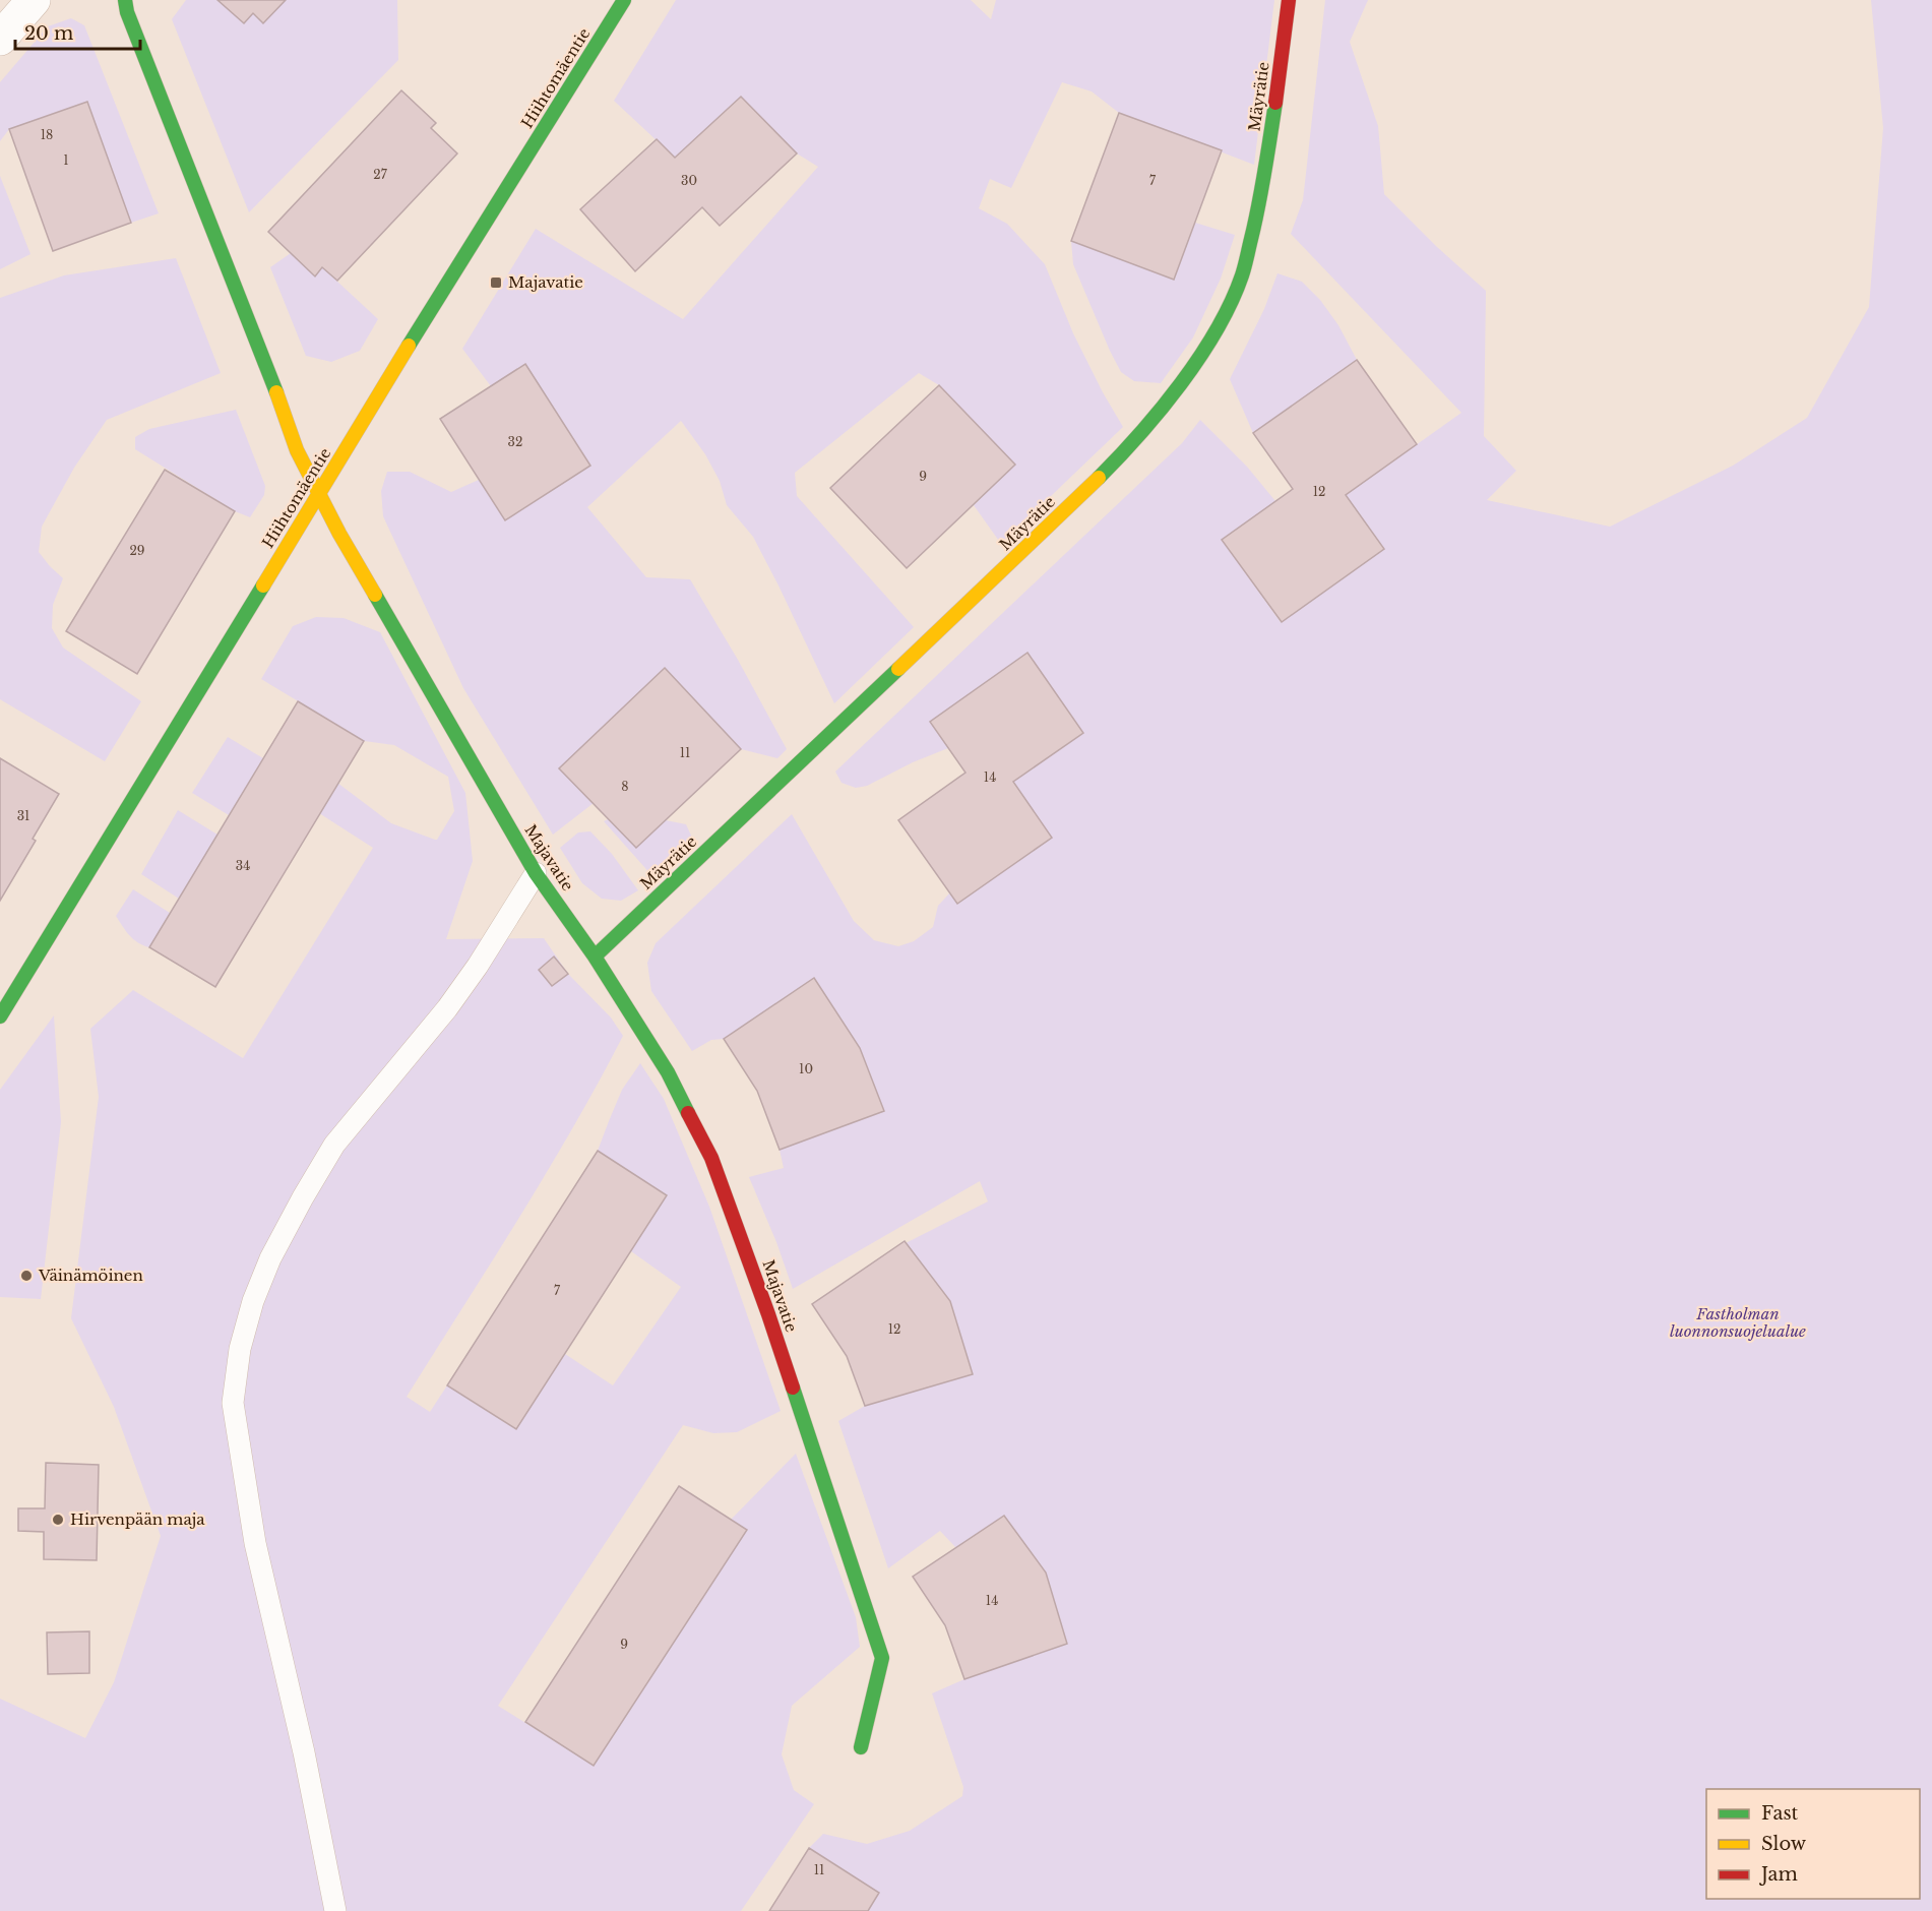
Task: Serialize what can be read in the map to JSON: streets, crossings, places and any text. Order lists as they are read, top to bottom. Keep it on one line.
{"streets":{"street":["Hiihtomäentie","Mäyrätie","Majavatie"]},"crossings":[["Hiihtomäentie","Majavatie"],["Mäyrätie","Majavatie"]],"parks":["Fastholman luonnonsuojelualue"],"places":{"transit":["Majavatie"],"other":["Väinämöinen","Hirvenpään maja"]},"house_numbers":["18","1","27","30","7","32","9","12","29","11","14","8","31","34","10","7","12","14","9","11"],"legend":["Fast","Slow","Jam"],"scale_bar":"20 m"}
